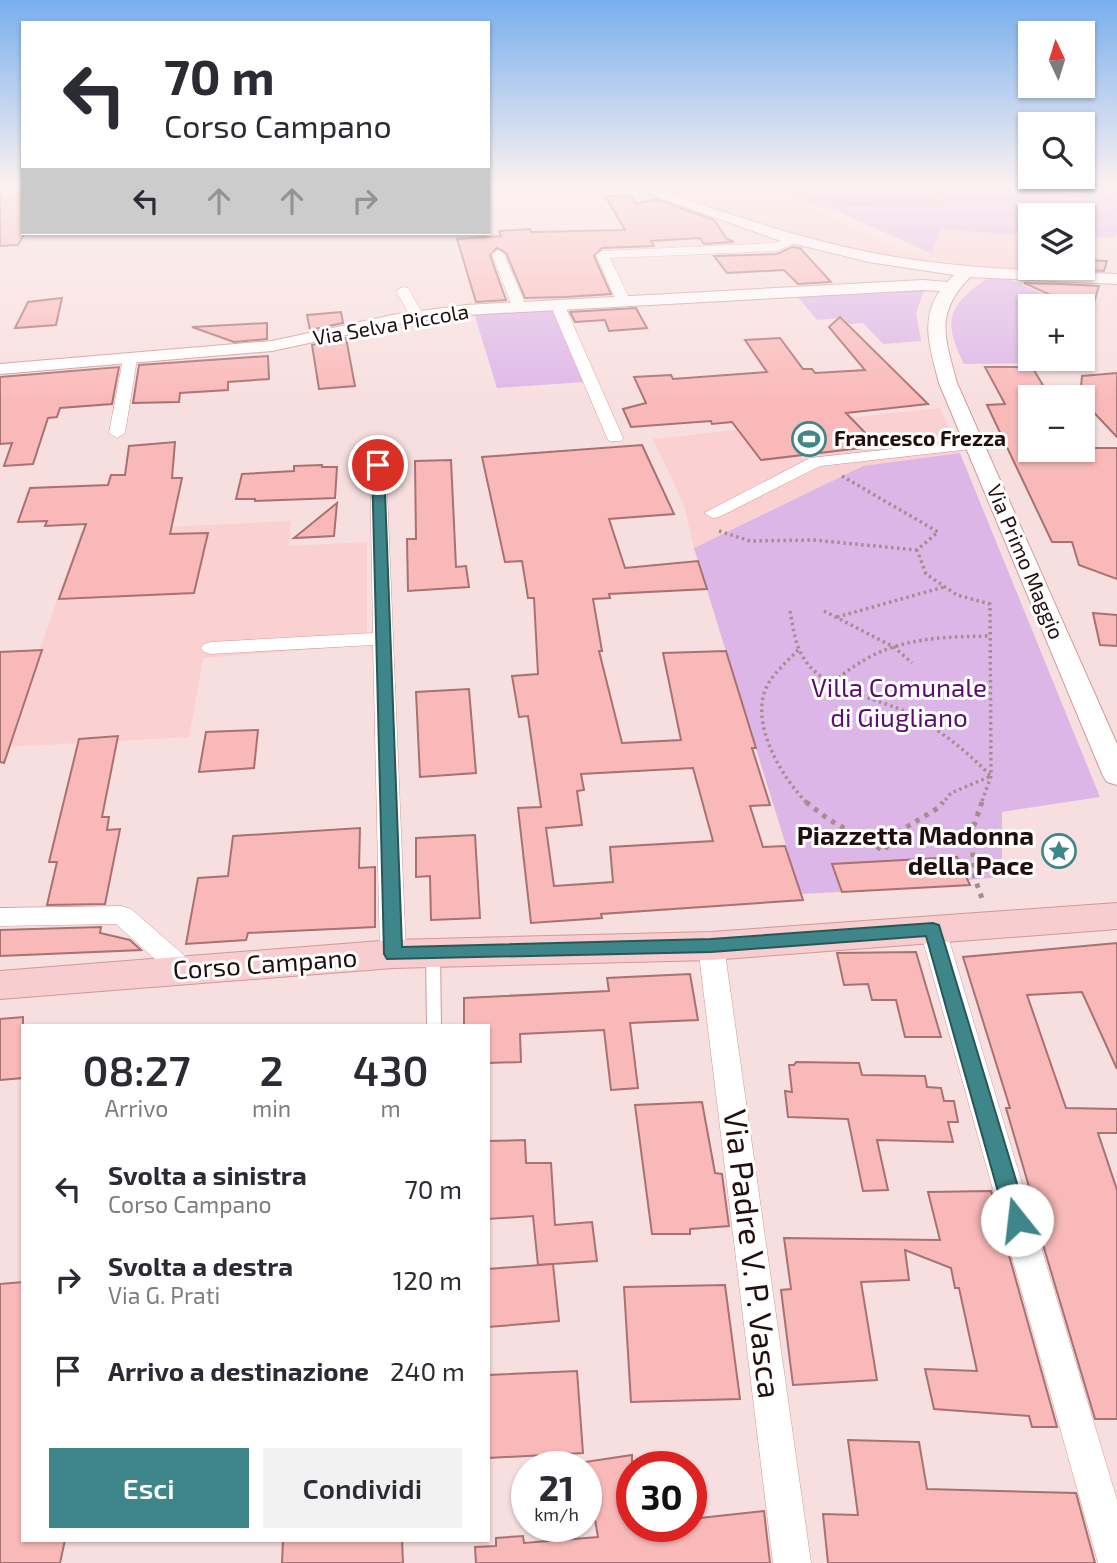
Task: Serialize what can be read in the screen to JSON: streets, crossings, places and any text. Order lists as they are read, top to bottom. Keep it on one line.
{"streets":{"main road":["Corso Campano"],"street":["Via Selva Piccola","Via Primo Maggio","Via Padre V. P. Vasca"]},"crossings":[["Via Selva Piccola","Via Primo Maggio"],["Corso Campano","Via Padre V. P. Vasca"]],"parks":["Villa Comunale di Giugliano"],"places":{"sports":["Francesco Frezza"],"place":["Piazzetta Madonna della Pace"]},"north":"top","page":{"map_buttons":["+","−"],"turn":["70 m","Corso Campano"],"eta":["08:27","Arrivo","2","min","430","m"],"list":[{"name":"Svolta a sinistra","note":"Corso Campano","value":"70 m"},{"name":"Svolta a destra","note":"Via G. Prati","value":"120 m"},{"name":"Arrivo a destinazione","value":"240 m"}],"buttons":["Esci","Condividi"],"speed":"21 km/h","limit":"30"}}
